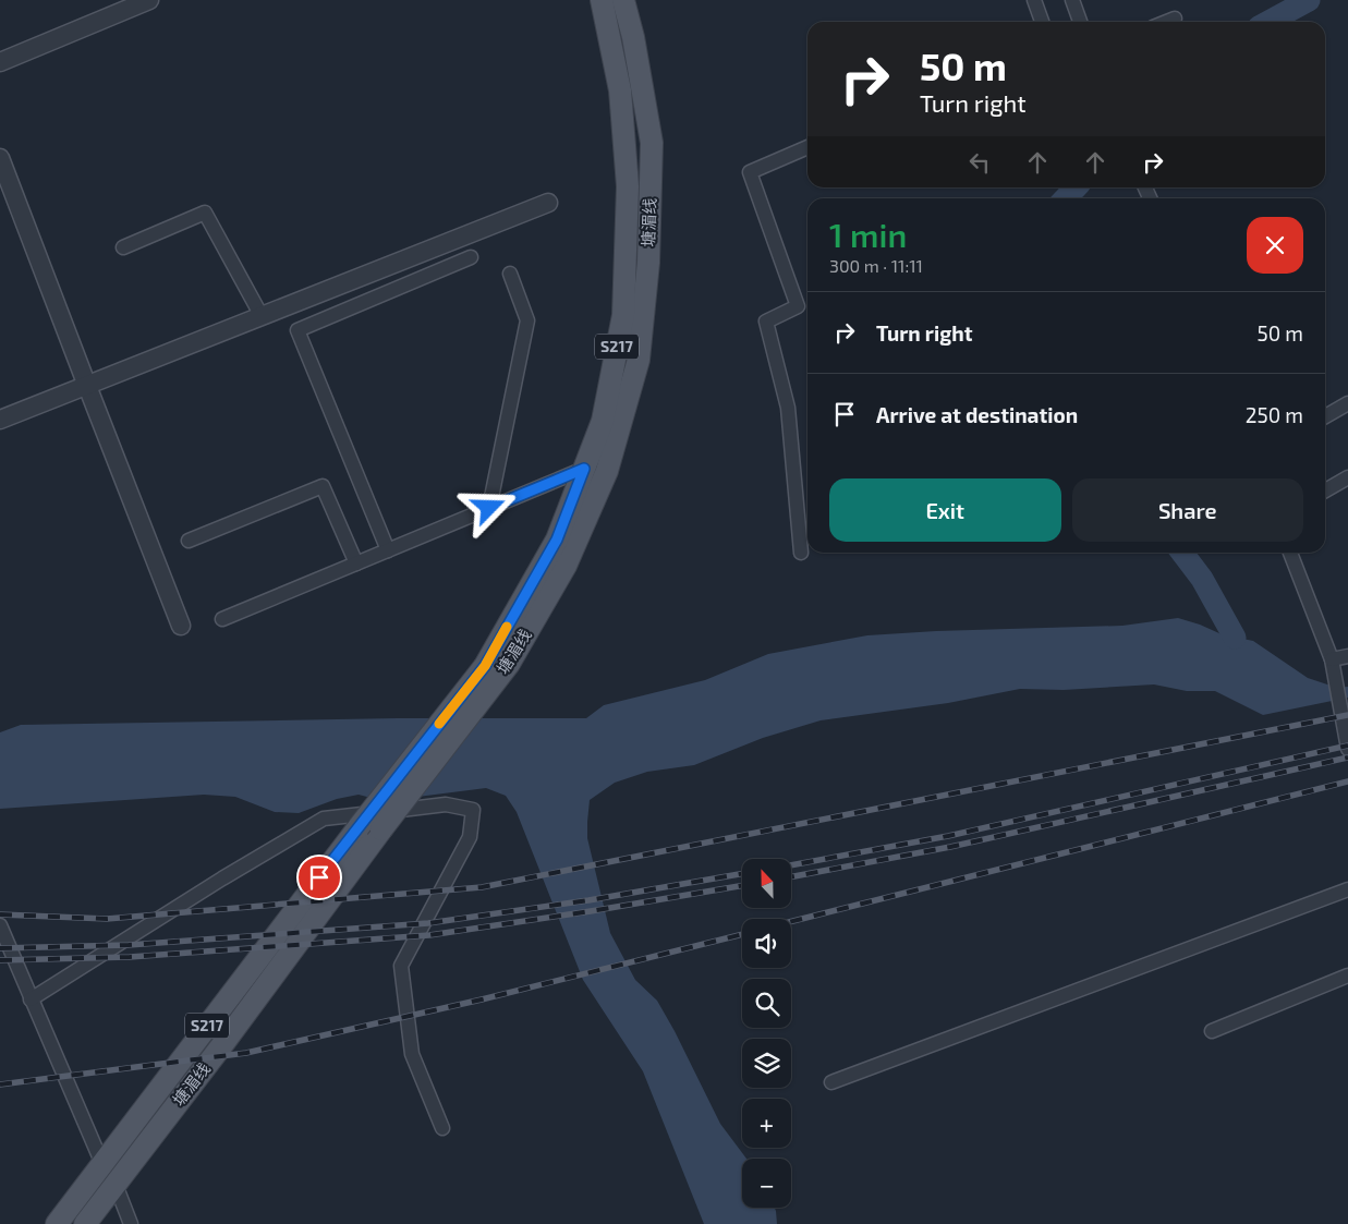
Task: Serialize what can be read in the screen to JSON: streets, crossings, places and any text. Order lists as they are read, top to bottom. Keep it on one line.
{"streets":{"main road":["塘湄线","S217"]},"north":"top","page":{"turn":["50 m","Turn right"],"heading":["1 min","300 m · 11:11"],"list":[{"name":"Turn right","value":"50 m"},{"name":"Arrive at destination","value":"250 m"}],"buttons":["Exit","Share"],"map_buttons":["+","−"]}}
